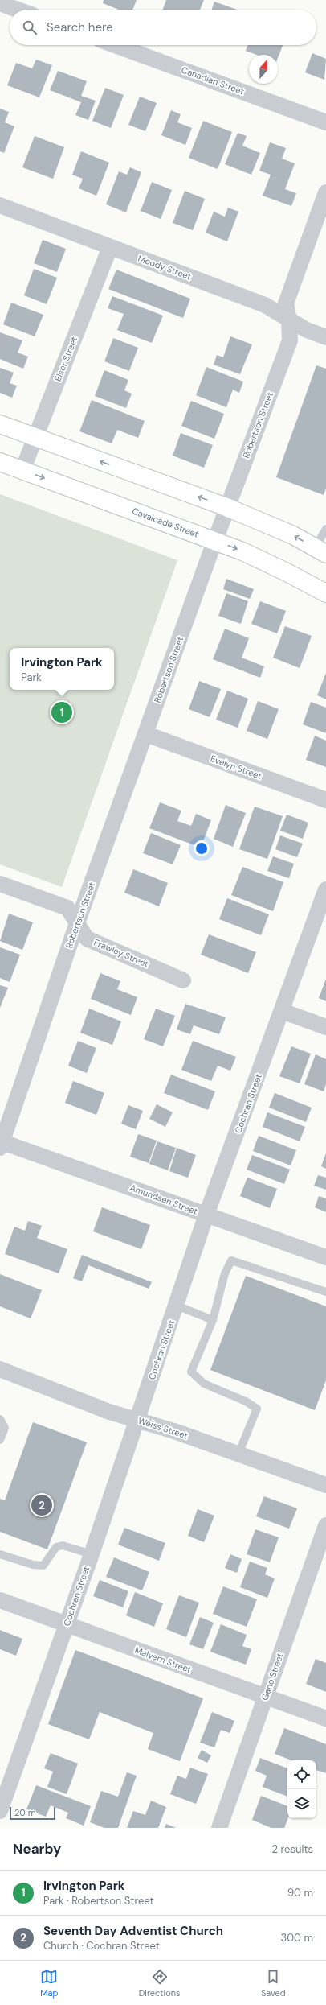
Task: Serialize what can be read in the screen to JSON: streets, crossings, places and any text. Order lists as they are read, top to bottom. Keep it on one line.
{"streets":{"main road":["Cavalcade Street"],"street":["Canadian Street","Moody Street","Elser Street","Robertson Street","Evelyn Street","Frawley Street","Cochran Street","Amundsen Street","Weiss Street","Malvern Street","Gano Street"]},"crossings":[["Moody Street","Elser Street"],["Moody Street","Robertson Street"],["Elser Street","Cavalcade Street"],["Robertson Street","Cavalcade Street"],["Robertson Street","Evelyn Street"],["Robertson Street","Frawley Street"],["Robertson Street","Amundsen Street"],["Cochran Street","Amundsen Street"],["Cochran Street","Weiss Street"],["Cochran Street","Malvern Street"],["Malvern Street","Gano Street"]],"scale_bar":"20 m","north":"top","page":{"search":"Search here","popup":["Irvington Park","Park"],"pins":["1","2"],"scale":"20 m","heading":["Nearby","2 results"],"list":[{"mark":"1","name":"Irvington Park","note":"Park · Robertson Street","value":"90 m"},{"mark":"2","name":"Seventh Day Adventist Church","note":"Church · Cochran Street","value":"300 m"}],"nav":["Map","Directions","Saved"]}}
